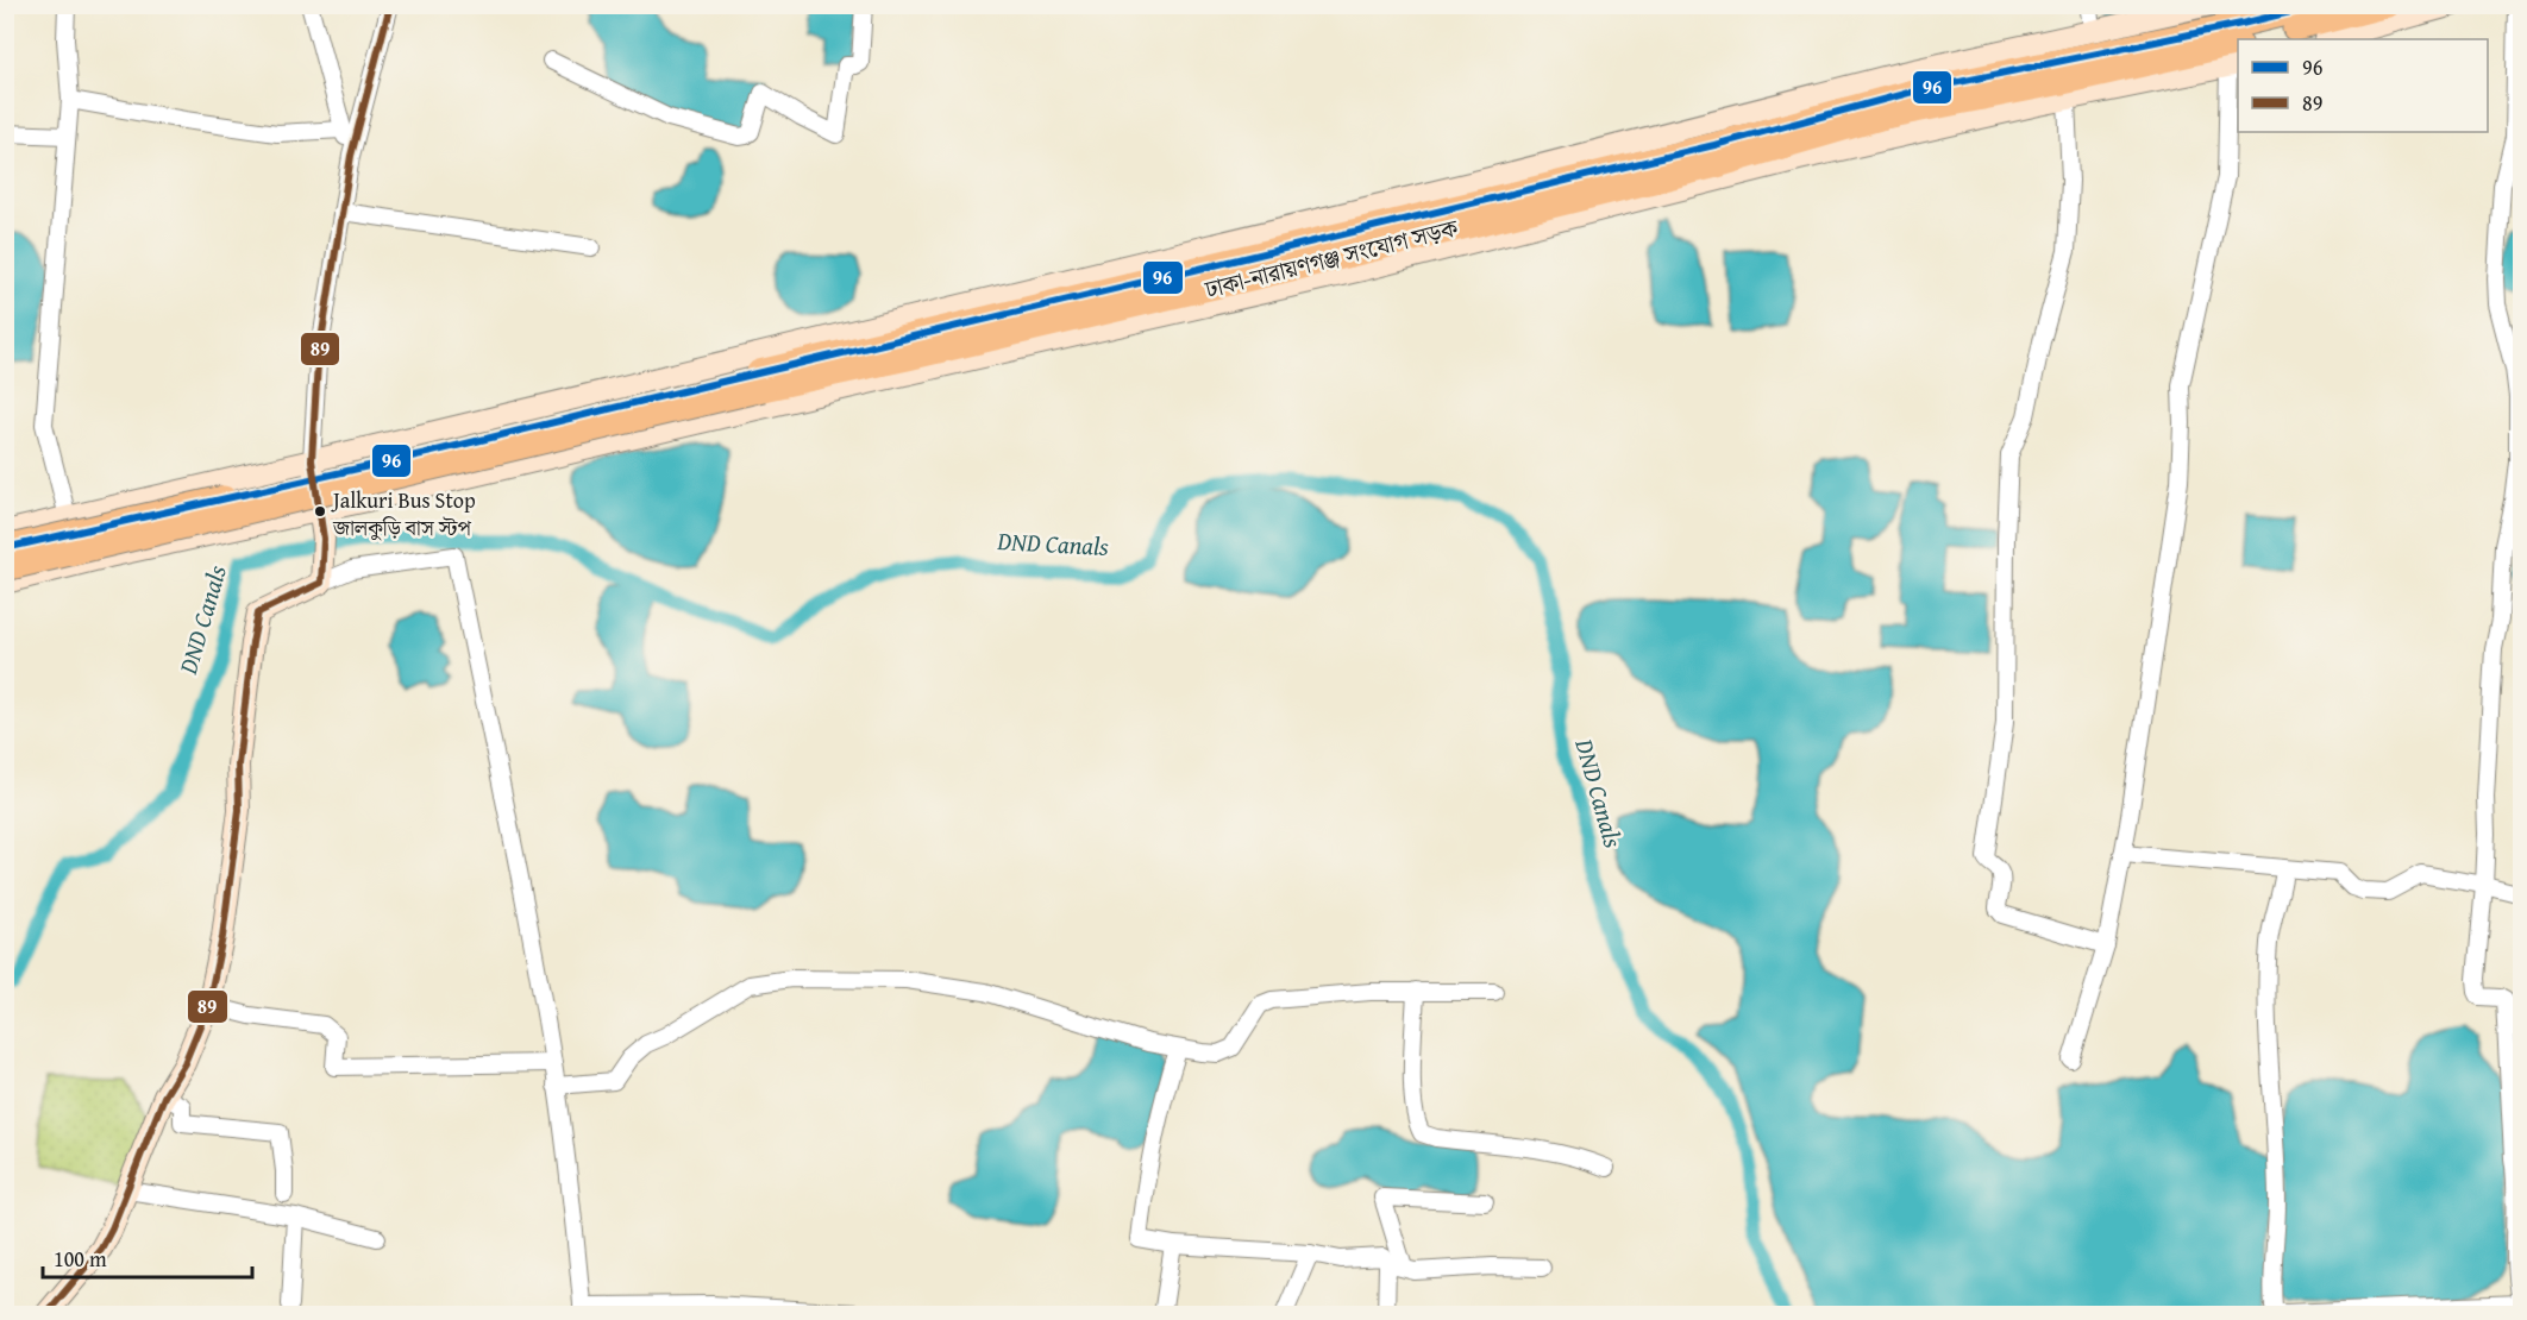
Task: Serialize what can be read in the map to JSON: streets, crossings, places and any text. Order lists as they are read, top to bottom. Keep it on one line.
{"streets":{"main road":["ঢাকা-নারায়ণগঞ্জ সংযোগ সড়ক"]},"water":["DND Canals"],"places":["Jalkuri Bus Stop জালকুড়ি বাস স্টপ"],"lines":["transit line 96","transit line 89"],"legend":["96","89"],"scale_bar":"100 m"}
